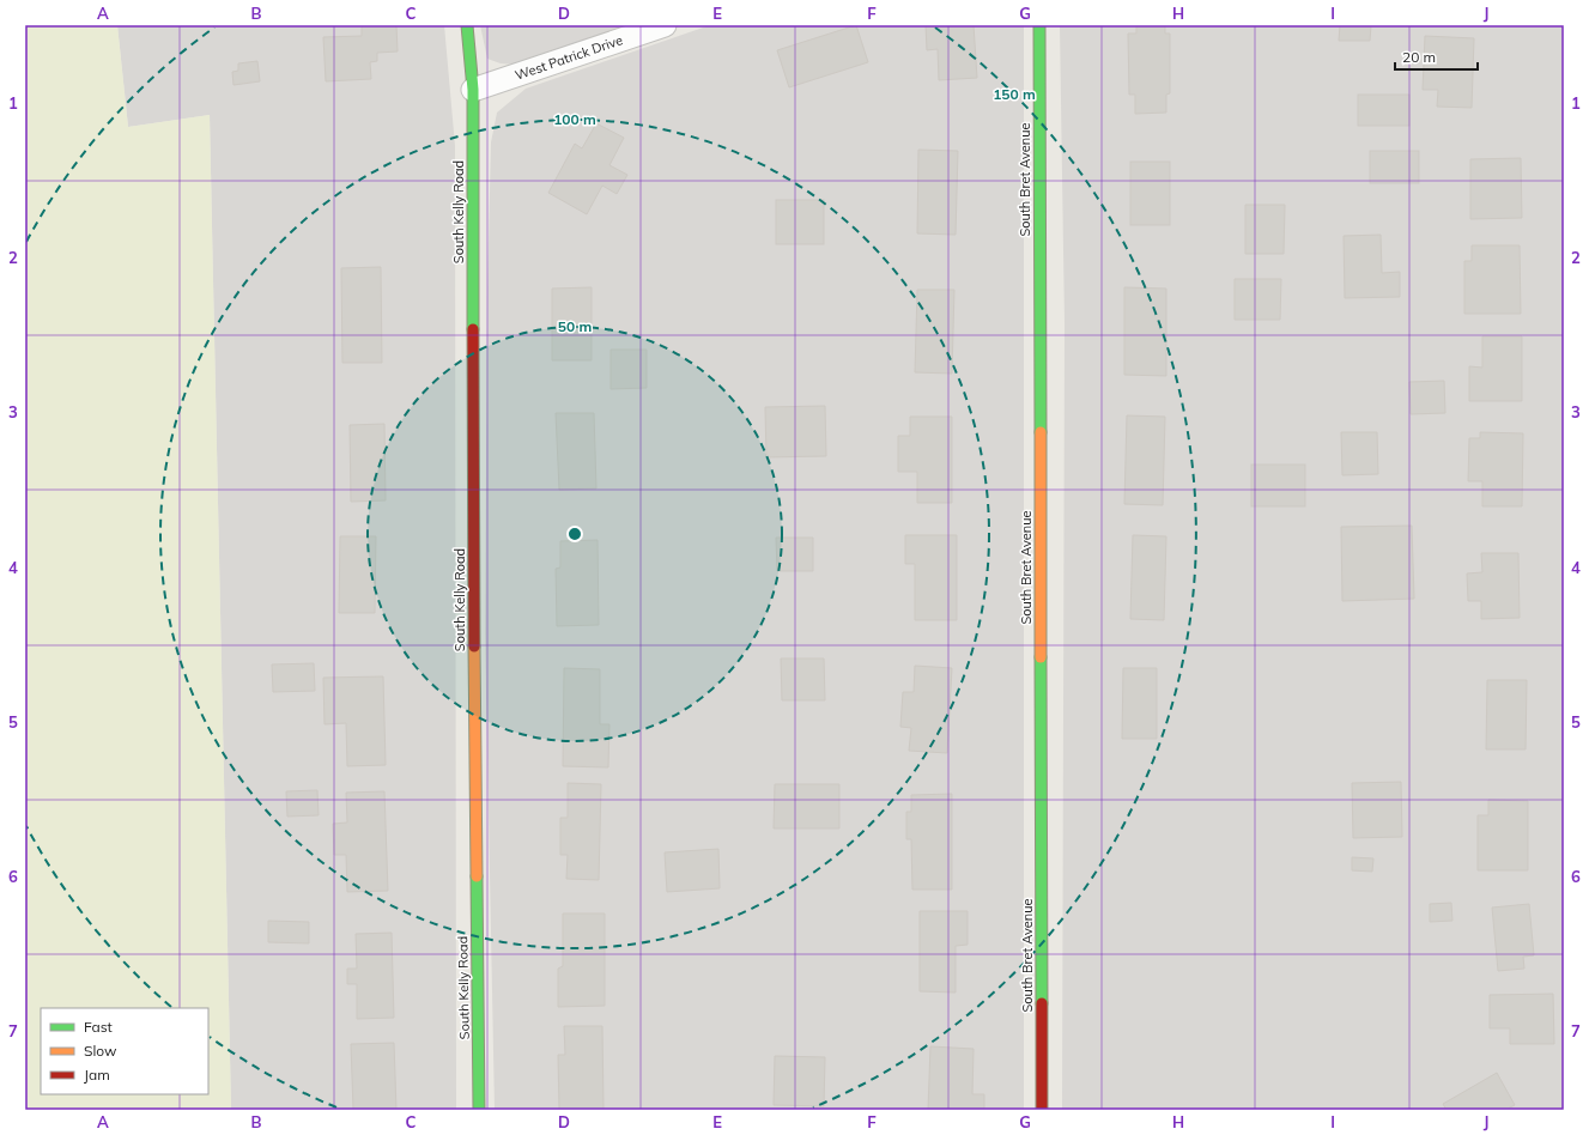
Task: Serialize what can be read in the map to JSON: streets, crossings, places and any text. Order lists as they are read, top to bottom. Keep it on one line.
{"streets":{"street":["West Patrick Drive","South Bret Avenue","South Kelly Road"]},"crossings":[["West Patrick Drive","South Kelly Road"]],"legend":["Fast","Slow","Jam"],"scale_bar":"20 m","grid":{"columns":["A","B","C","D","E","F","G","H","I","J"],"rows":["1","2","3","4","5","6","7"]},"rings":["150 m","100 m","50 m"]}
